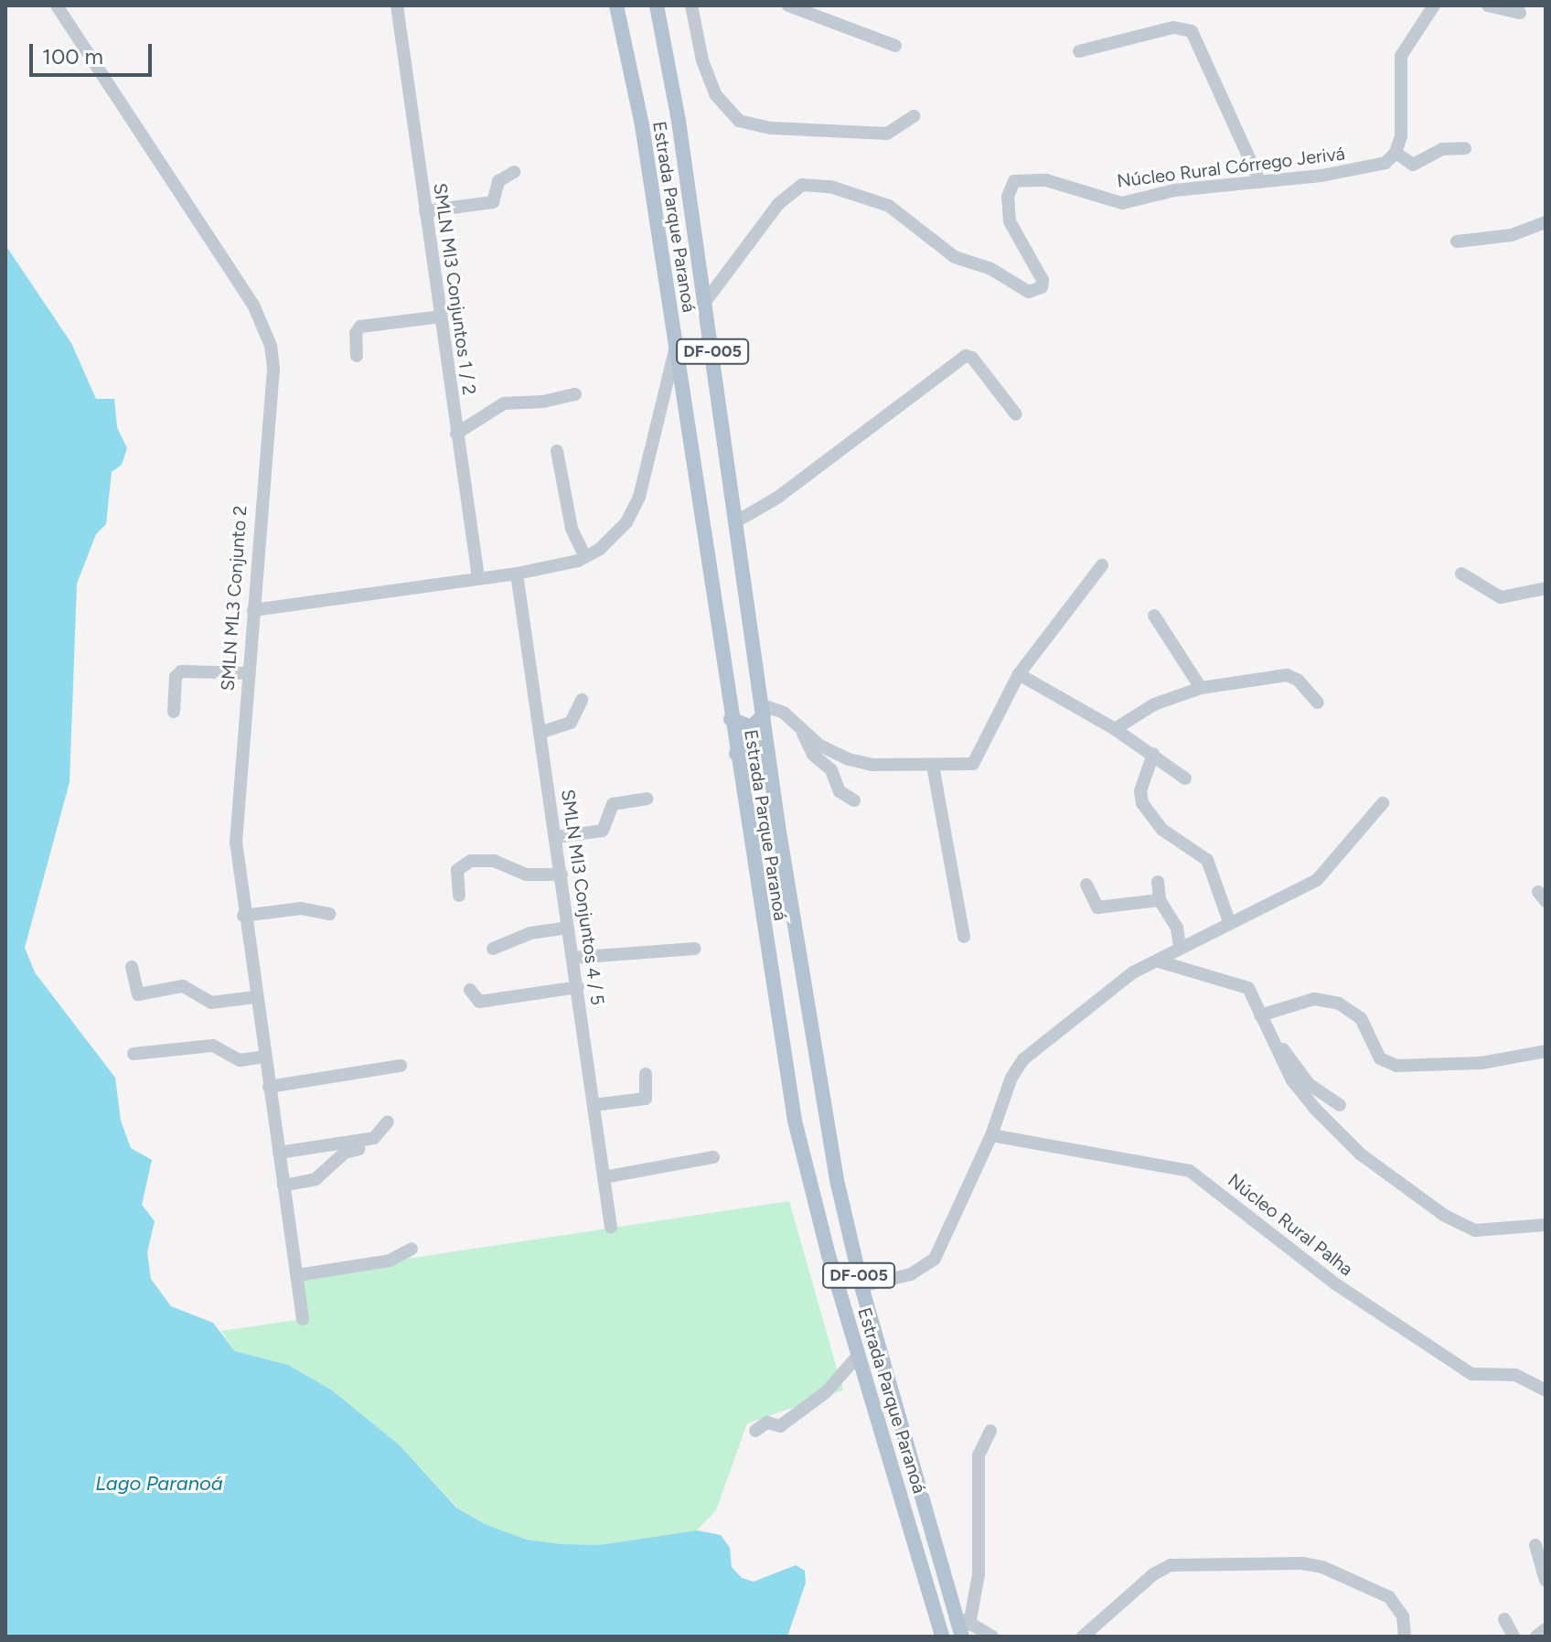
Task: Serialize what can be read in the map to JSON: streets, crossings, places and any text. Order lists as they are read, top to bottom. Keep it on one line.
{"streets":{"main road":["Estrada Parque Paranoá","DF-005"],"street":["Núcleo Rural Córrego Jerivá","SMLN MI3 Conjuntos 1 / 2","SMLN ML3 Conjunto 2","SMLN MI3 Conjuntos 4 / 5","Núcleo Rural Palha"]},"crossings":[["Núcleo Rural Córrego Jerivá","Estrada Parque Paranoá"]],"water":["Lago Paranoá"],"scale_bar":"100 m"}
